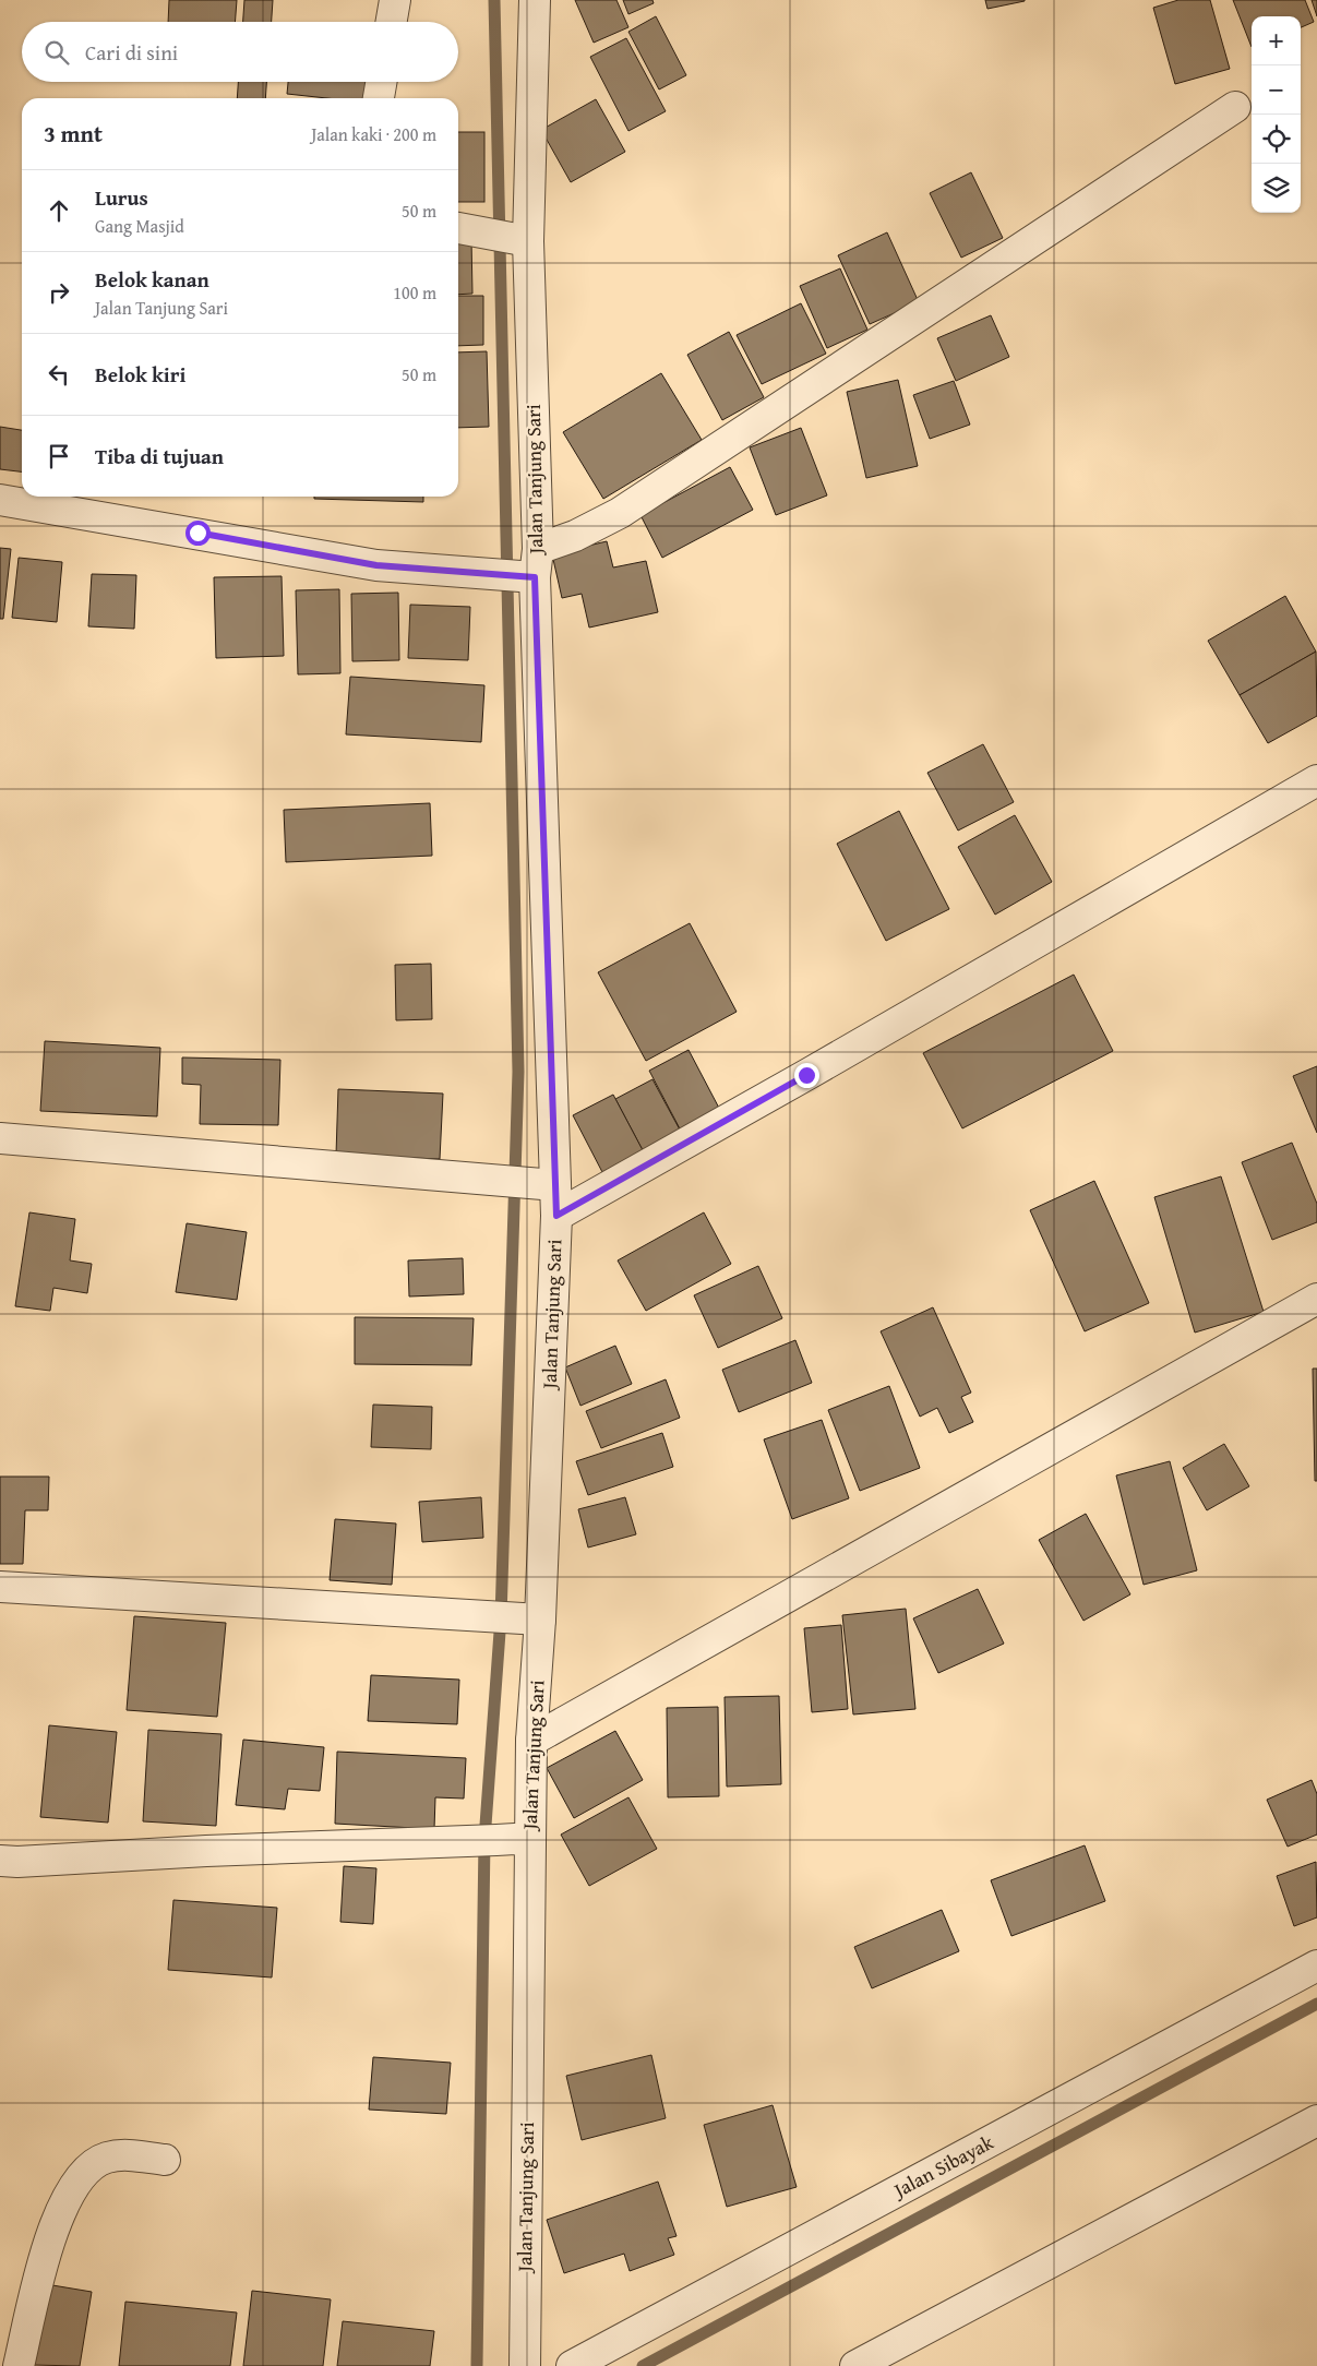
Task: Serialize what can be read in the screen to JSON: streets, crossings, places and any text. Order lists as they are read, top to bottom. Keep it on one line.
{"streets":{"street":["Jalan Tanjung Sari","Jalan Sibayak"]},"page":{"map_buttons":["+","−"],"search":"Cari di sini","heading":["3 mnt","Jalan kaki · 200 m"],"list":[["Lurus","Gang Masjid","50 m"],["Belok kanan","Jalan Tanjung Sari","100 m"],["Belok kiri","50 m"],"Tiba di tujuan"]}}
